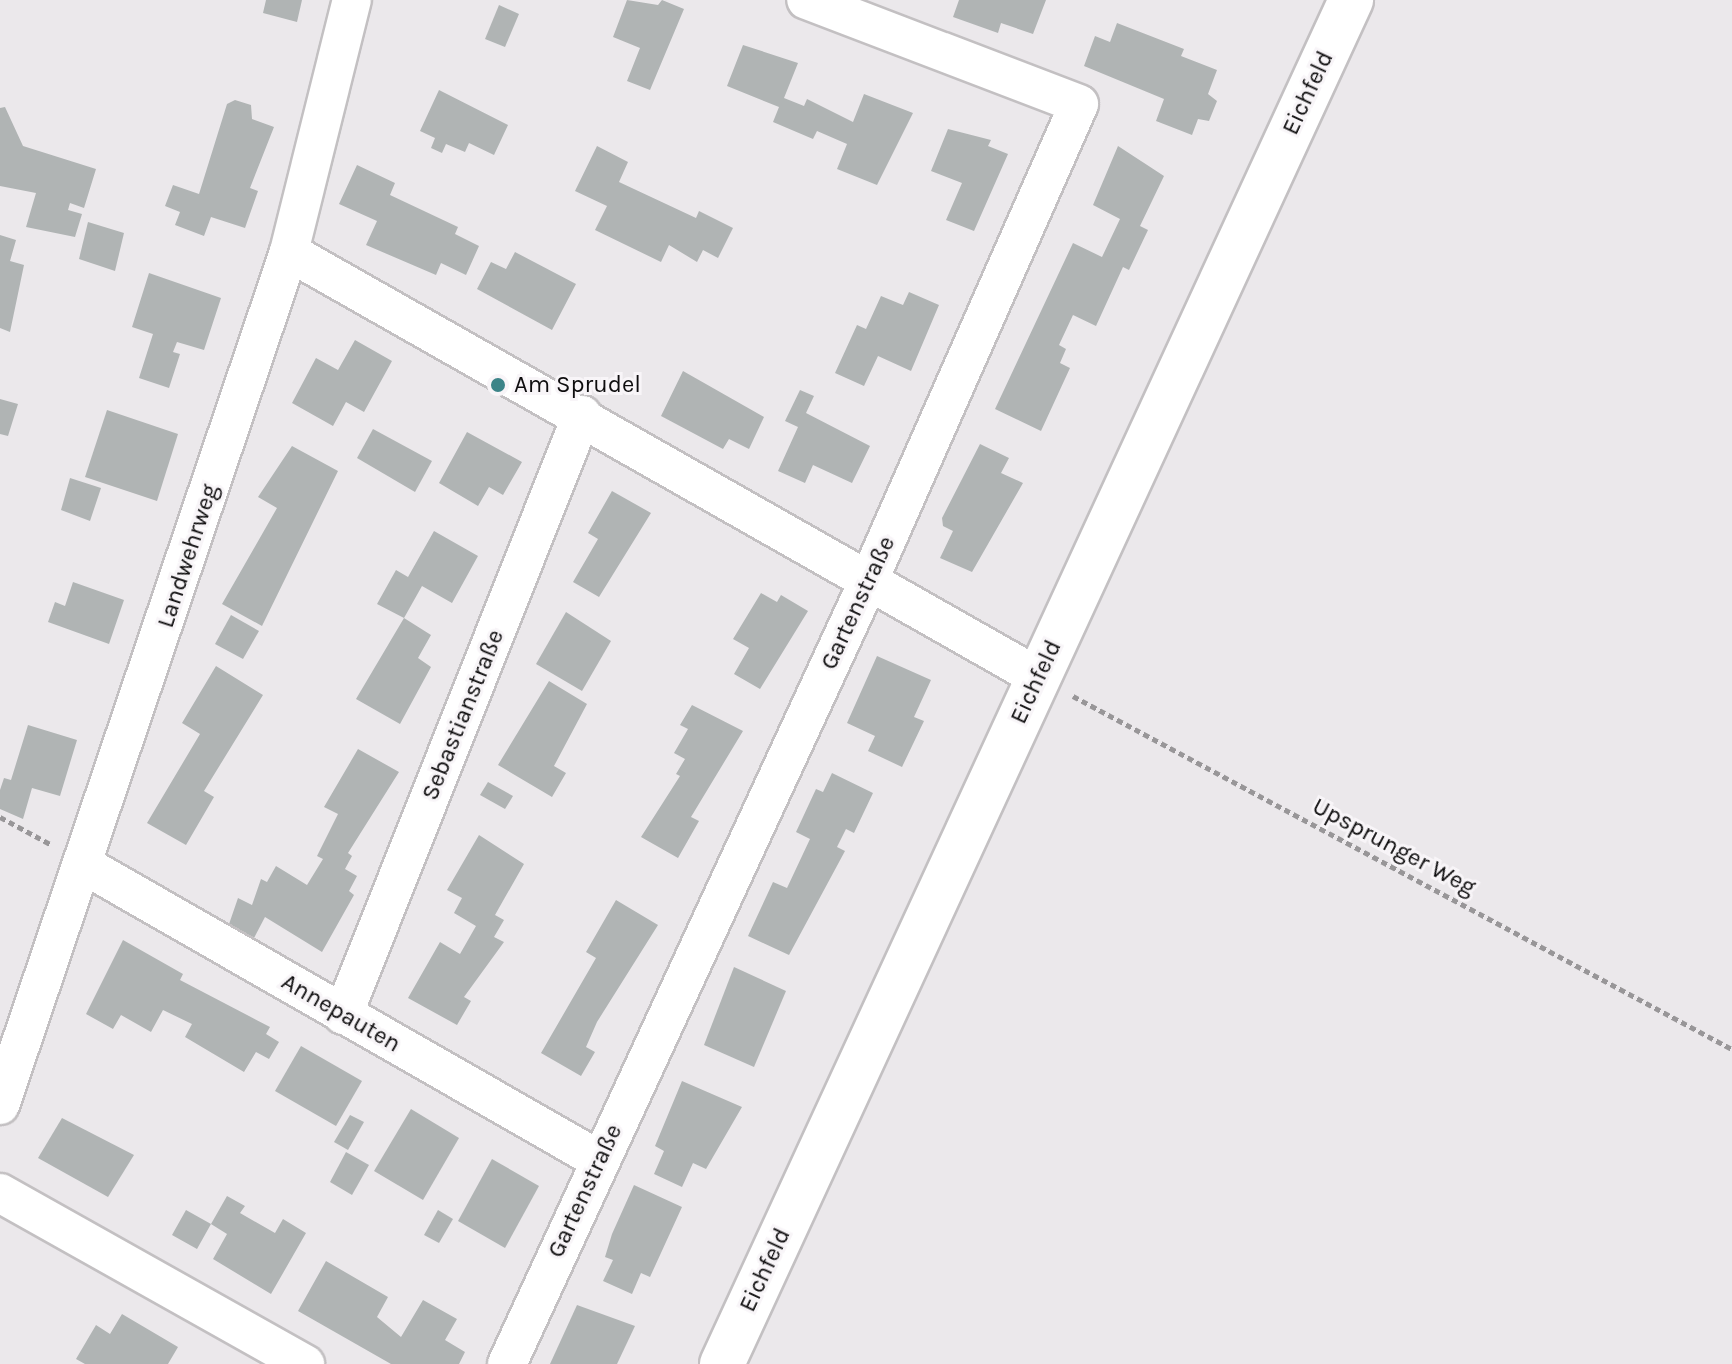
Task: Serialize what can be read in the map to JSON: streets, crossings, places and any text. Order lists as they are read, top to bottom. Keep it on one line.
{"streets":{"main road":["Eichfeld"],"street":["Landwehrweg","Gartenstraße","Sebastianstraße","Annepauten"],"path":["Upsprunger Weg"]},"crossings":[["Eichfeld","Upsprunger Weg"],["Landwehrweg","Annepauten"],["Gartenstraße","Annepauten"],["Sebastianstraße","Annepauten"]],"places":["Am Sprudel"]}
